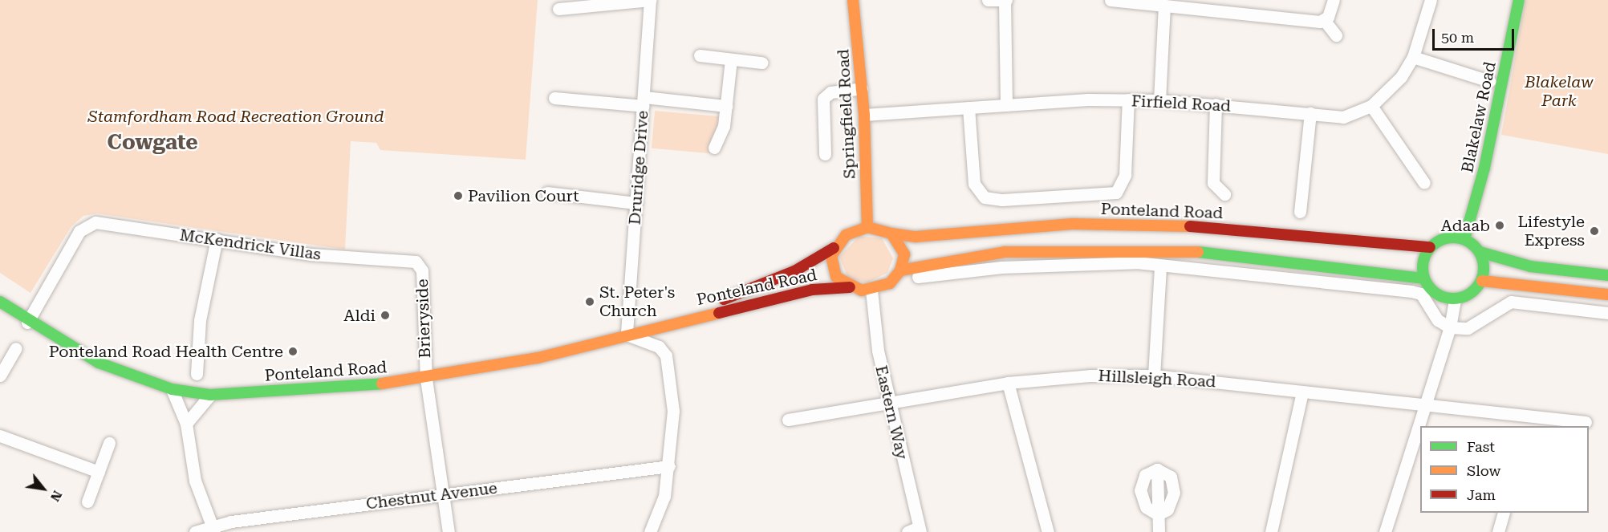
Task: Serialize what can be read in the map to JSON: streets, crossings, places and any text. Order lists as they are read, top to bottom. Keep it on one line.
{"streets":{"main road":["Springfield Road","Blakelaw Road","Ponteland Road"],"street":["Firfield Road","Druridge Drive","McKendrick Villas","Brieryside","Hillsleigh Road","Eastern Way","Chestnut Avenue"]},"crossings":[["Firfield Road","Springfield Road"],["Springfield Road","Ponteland Road"],["Springfield Road","Eastern Way"],["Blakelaw Road","Ponteland Road"],["Druridge Drive","Ponteland Road"],["Ponteland Road","McKendrick Villas"],["Ponteland Road","Brieryside"],["Ponteland Road","Eastern Way"],["McKendrick Villas","Brieryside"],["Brieryside","Chestnut Avenue"],["Hillsleigh Road","Eastern Way"]],"districts":["Cowgate"],"parks":["Blakelaw Park","Stamfordham Road Recreation Ground"],"places":["Pavilion Court","Adaab","Lifestyle Express","St. Peter's Church","Aldi","Ponteland Road Health Centre"],"legend":["Fast","Slow","Jam"],"scale_bar":"50 m","north":"bottom right"}
